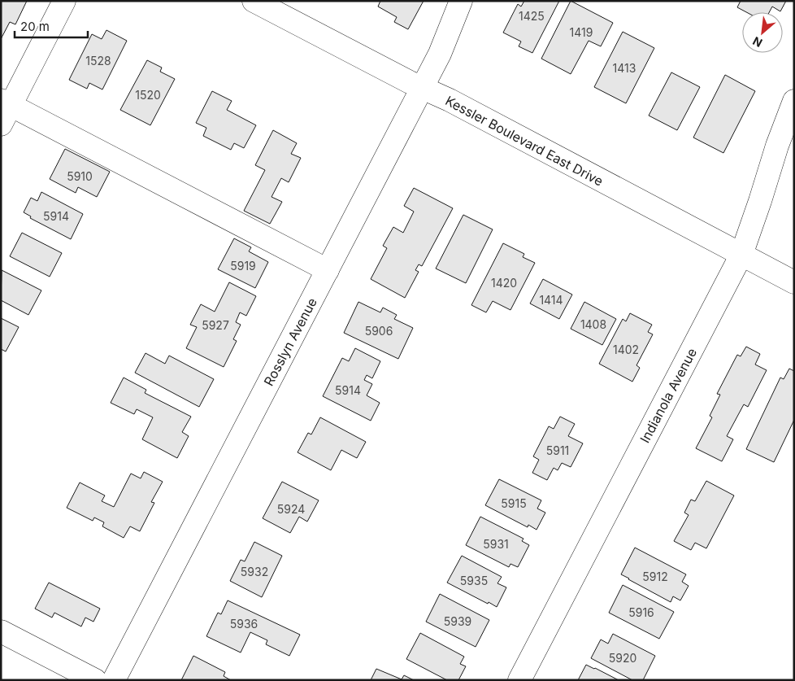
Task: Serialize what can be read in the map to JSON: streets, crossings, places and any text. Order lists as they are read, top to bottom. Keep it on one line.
{"streets":{"street":["Kessler Boulevard East Drive","Rosslyn Avenue","Indianola Avenue"]},"crossings":[["Kessler Boulevard East Drive","Rosslyn Avenue"],["Kessler Boulevard East Drive","Indianola Avenue"]],"house_numbers":["1425","1419","1528","1413","1520","5910","5914","5919","1420","1414","1408","5927","5906","1402","5914","5911","5915","5924","5931","5932","5912","5935","5916","5939","5936","5920"],"scale_bar":"20 m","north":"bottom left"}
